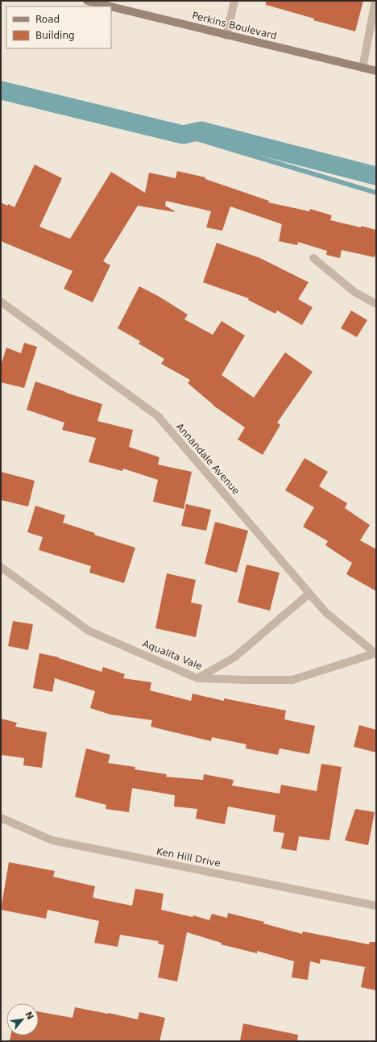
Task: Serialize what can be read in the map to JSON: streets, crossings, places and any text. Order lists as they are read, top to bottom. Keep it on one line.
{"streets":{"street":["Perkins Boulevard","Annandale Avenue","Aqualita Vale","Ken Hill Drive"]},"crossings":[["Annandale Avenue","Aqualita Vale"]],"legend":["Road","Building"],"north":"top right"}
